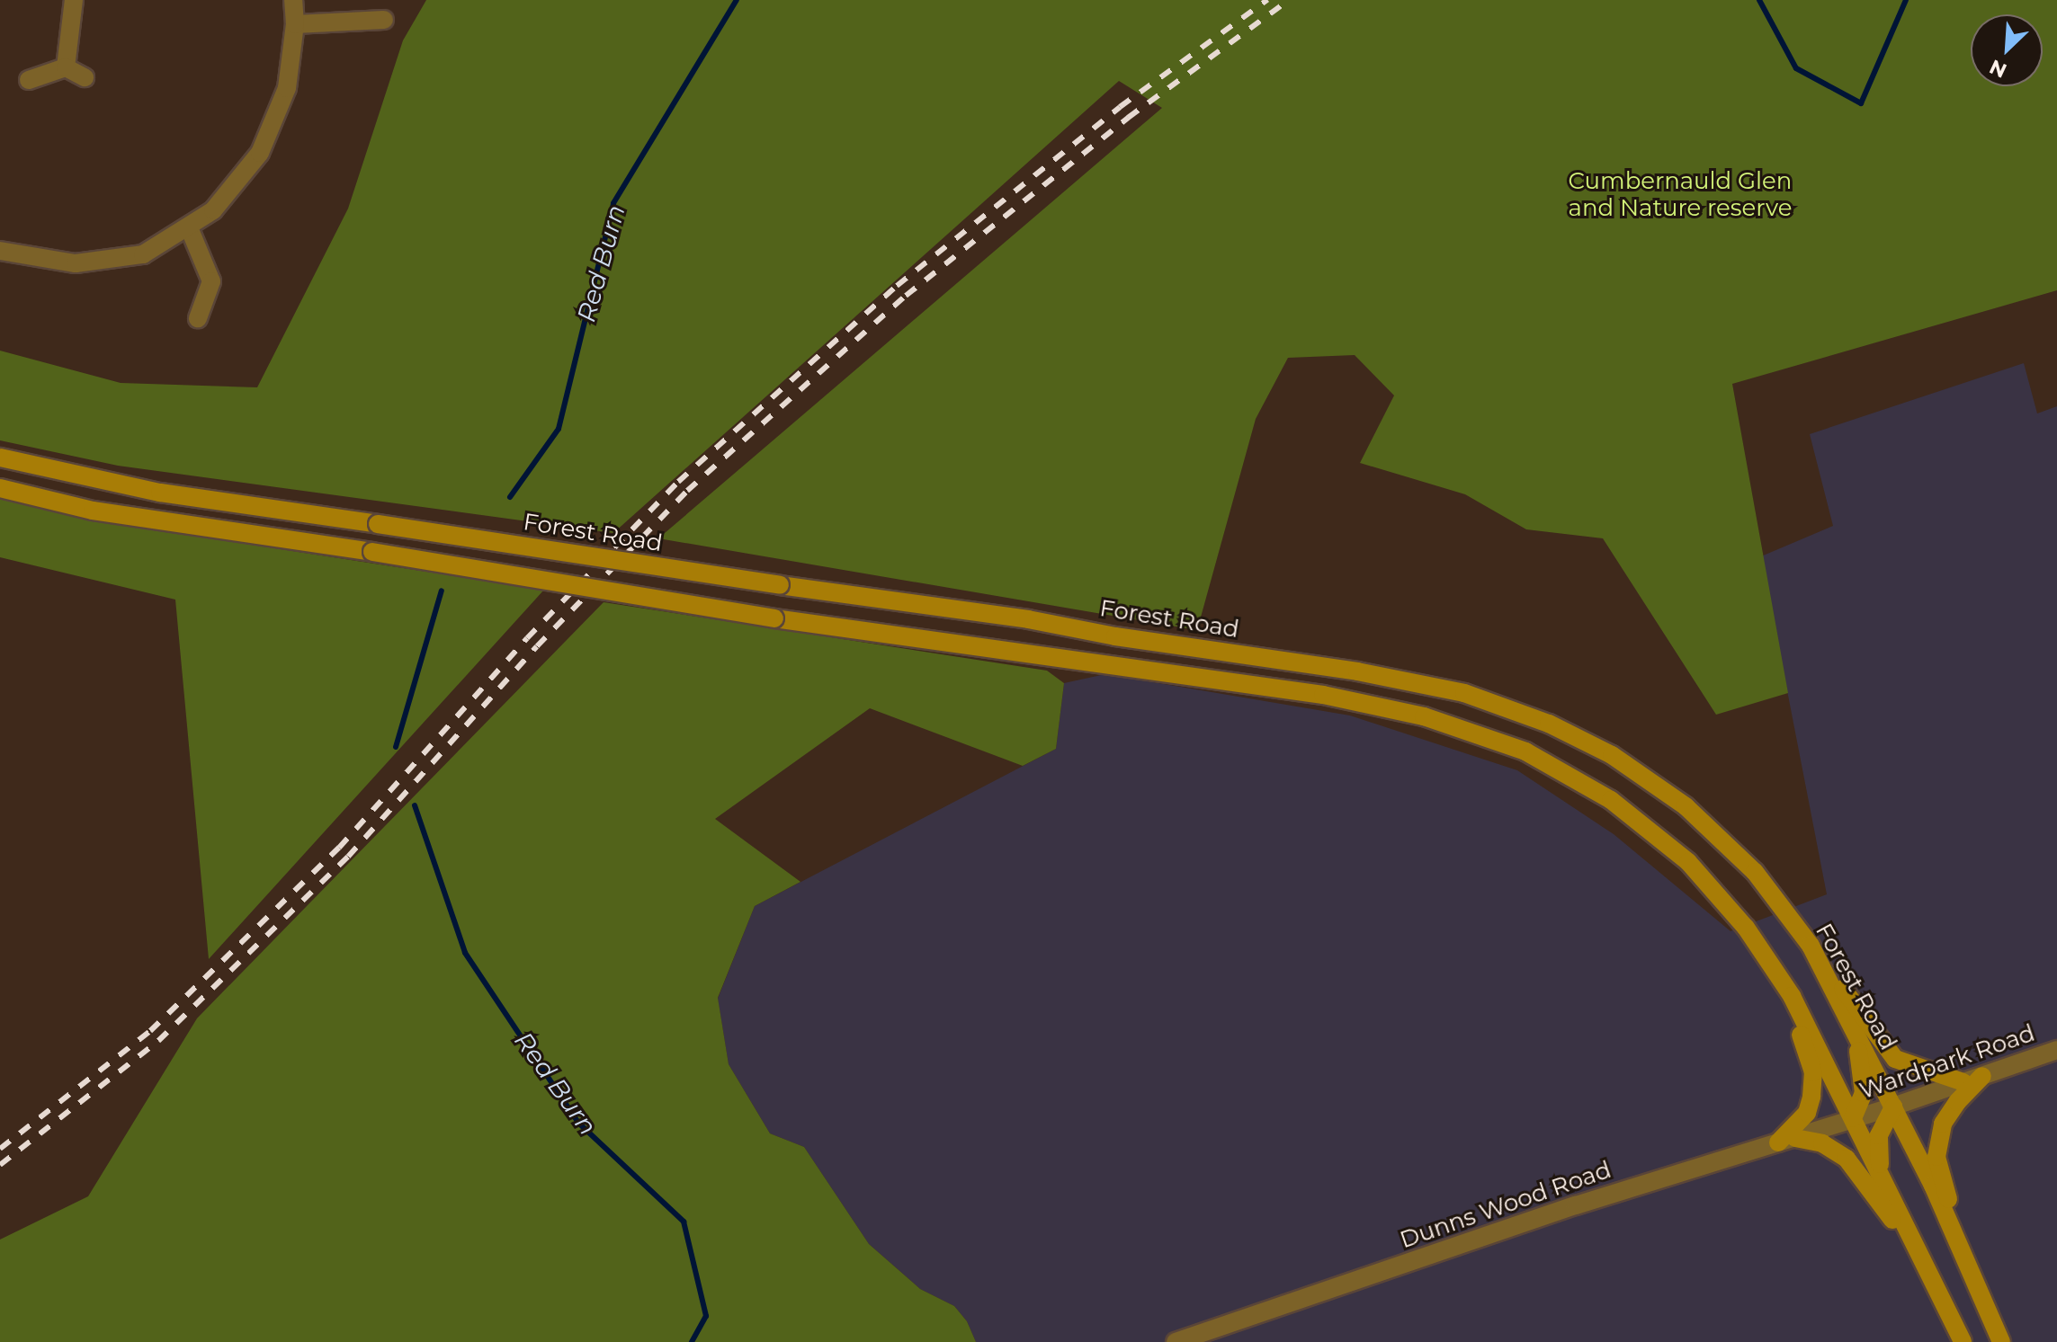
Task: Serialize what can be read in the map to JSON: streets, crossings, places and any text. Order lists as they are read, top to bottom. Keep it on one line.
{"streets":{"street":["Forest Road","Wardpark Road","Dunns Wood Road"]},"crossings":[["Forest Road","Wardpark Road"],["Wardpark Road","Dunns Wood Road"]],"water":["Red Burn"],"parks":["Cumbernauld Glen and Nature reserve"],"north":"bottom left"}
